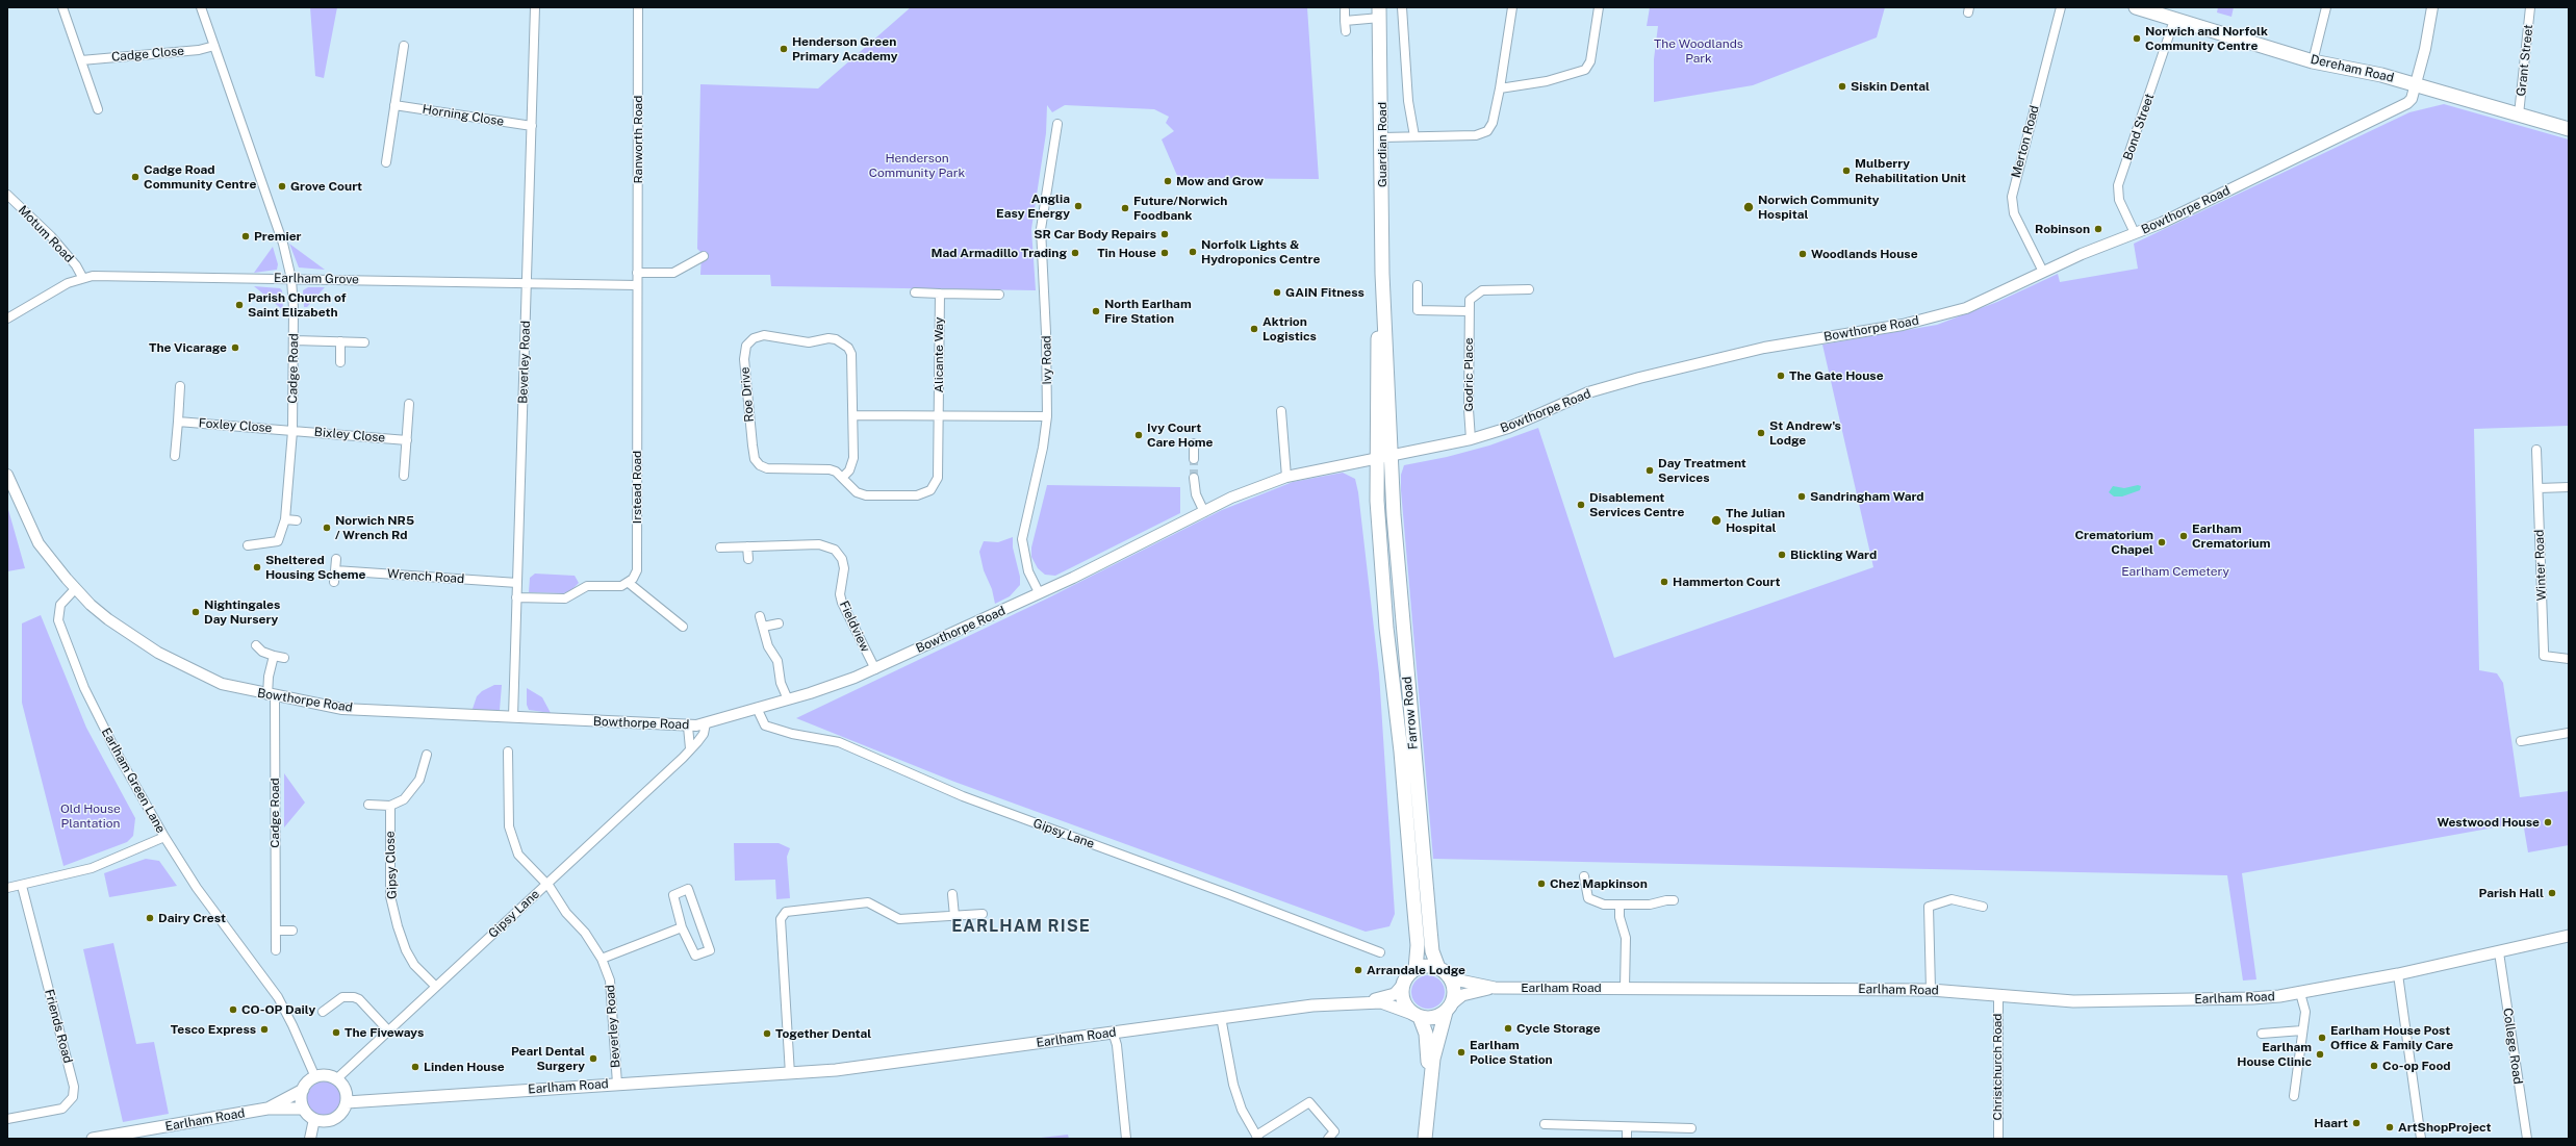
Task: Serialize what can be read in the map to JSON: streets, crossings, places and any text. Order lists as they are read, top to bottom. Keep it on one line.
{"streets":{"main road":["Dereham Road","Guardian Road","Farrow Road","Earlham Road"],"street":["Cadge Close","Grant Street","Horning Close","Bond Street","Ranworth Road","Merton Road","Bowthorpe Road","Motum Road","Earlham Grove","Alicante Way","Ivy Road","Beverley Road","Cadge Road","Godric Place","Roe Drive","Foxley Close","Bixley Close","Irstead Road","Winter Road","Wrench Road","Fieldview","Earlham Green Lane","Gipsy Lane","Gipsy Close","Friends Road","College Road","Christchurch Road"]},"crossings":[["Cadge Close","Cadge Road"],["Grant Street","Dereham Road"],["Dereham Road","Bond Street"],["Dereham Road","Bowthorpe Road"],["Horning Close","Beverley Road"],["Bond Street","Bowthorpe Road"],["Ranworth Road","Irstead Road"],["Merton Road","Bowthorpe Road"],["Guardian Road","Bowthorpe Road"],["Guardian Road","Farrow Road"],["Bowthorpe Road","Ivy Road"],["Bowthorpe Road","Beverley Road"],["Bowthorpe Road","Cadge Road"],["Bowthorpe Road","Godric Place"],["Bowthorpe Road","Fieldview"],["Bowthorpe Road","Farrow Road"],["Bowthorpe Road","Earlham Green Lane"],["Bowthorpe Road","Gipsy Lane"],["Motum Road","Earlham Grove"],["Earlham Grove","Beverley Road"],["Earlham Grove","Cadge Road"],["Earlham Grove","Irstead Road"],["Alicante Way","Roe Drive"],["Beverley Road","Wrench Road"],["Beverley Road","Gipsy Lane"],["Beverley Road","Earlham Road"],["Cadge Road","Foxley Close"],["Cadge Road","Bixley Close"],["Foxley Close","Bixley Close"],["Farrow Road","Earlham Road"],["Earlham Green Lane","Gipsy Lane"],["Earlham Green Lane","Earlham Road"],["Gipsy Lane","Gipsy Close"],["Gipsy Lane","Earlham Road"],["Earlham Road","College Road"],["Earlham Road","Christchurch Road"]],"districts":["EARLHAM RISE"],"parks":["The Woodlands Park","Henderson Community Park","Earlham Cemetery","Old House Plantation"],"places":["Norwich and Norfolk Community Centre","Henderson Green Primary Academy","Siskin Dental","Mulberry Rehabilitation Unit","Cadge Road Community Centre","Mow and Grow","Grove Court","Anglia Easy Energy","Norwich Community Hospital","Future/Norwich Foodbank","Robinson","SR Car Body Repairs","Premier","Norfolk Lights & Hydroponics Centre","Mad Armadillo Trading","Tin House","Woodlands House","GAIN Fitness","Parish Church of Saint Elizabeth","North Earlham Fire Station","Aktrion Logistics","The Vicarage","The Gate House","St Andrew's Lodge","Ivy Court Care Home","Day Treatment Services","Sandringham Ward","Disablement Services Centre","The Julian Hospital","Norwich NR5 / Wrench Rd","Earlham Crematorium","Crematorium Chapel","Blickling Ward","Sheltered Housing Scheme","Hammerton Court","Nightingales Day Nursery","Westwood House","Chez Mapkinson","Parish Hall","Dairy Crest","Arrandale Lodge","CO-OP Daily","Cycle Storage","Tesco Express","The Fiveways","Together Dental","Earlham House Post Office & Family Care","Earlham Police Station","Earlham House Clinic","Pearl Dental Surgery","Co-op Food","Linden House","Haart","ArtShopProject"]}
